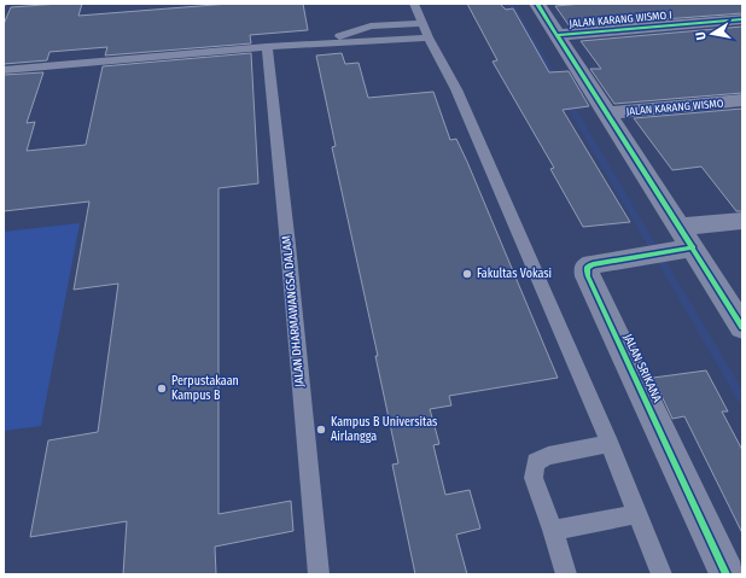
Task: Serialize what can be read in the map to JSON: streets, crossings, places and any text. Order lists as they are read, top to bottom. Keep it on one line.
{"streets":{"street":["JALAN KARANG WISMO I","JALAN KARANG WISMO","JALAN SRIKANA"],"lane":["JALAN DHARMAWANGSA DALAM"]},"places":["Fakultas Vokasi","Perpustakaan Kampus B","Kampus B Universitas Airlangga"],"north":"left"}
